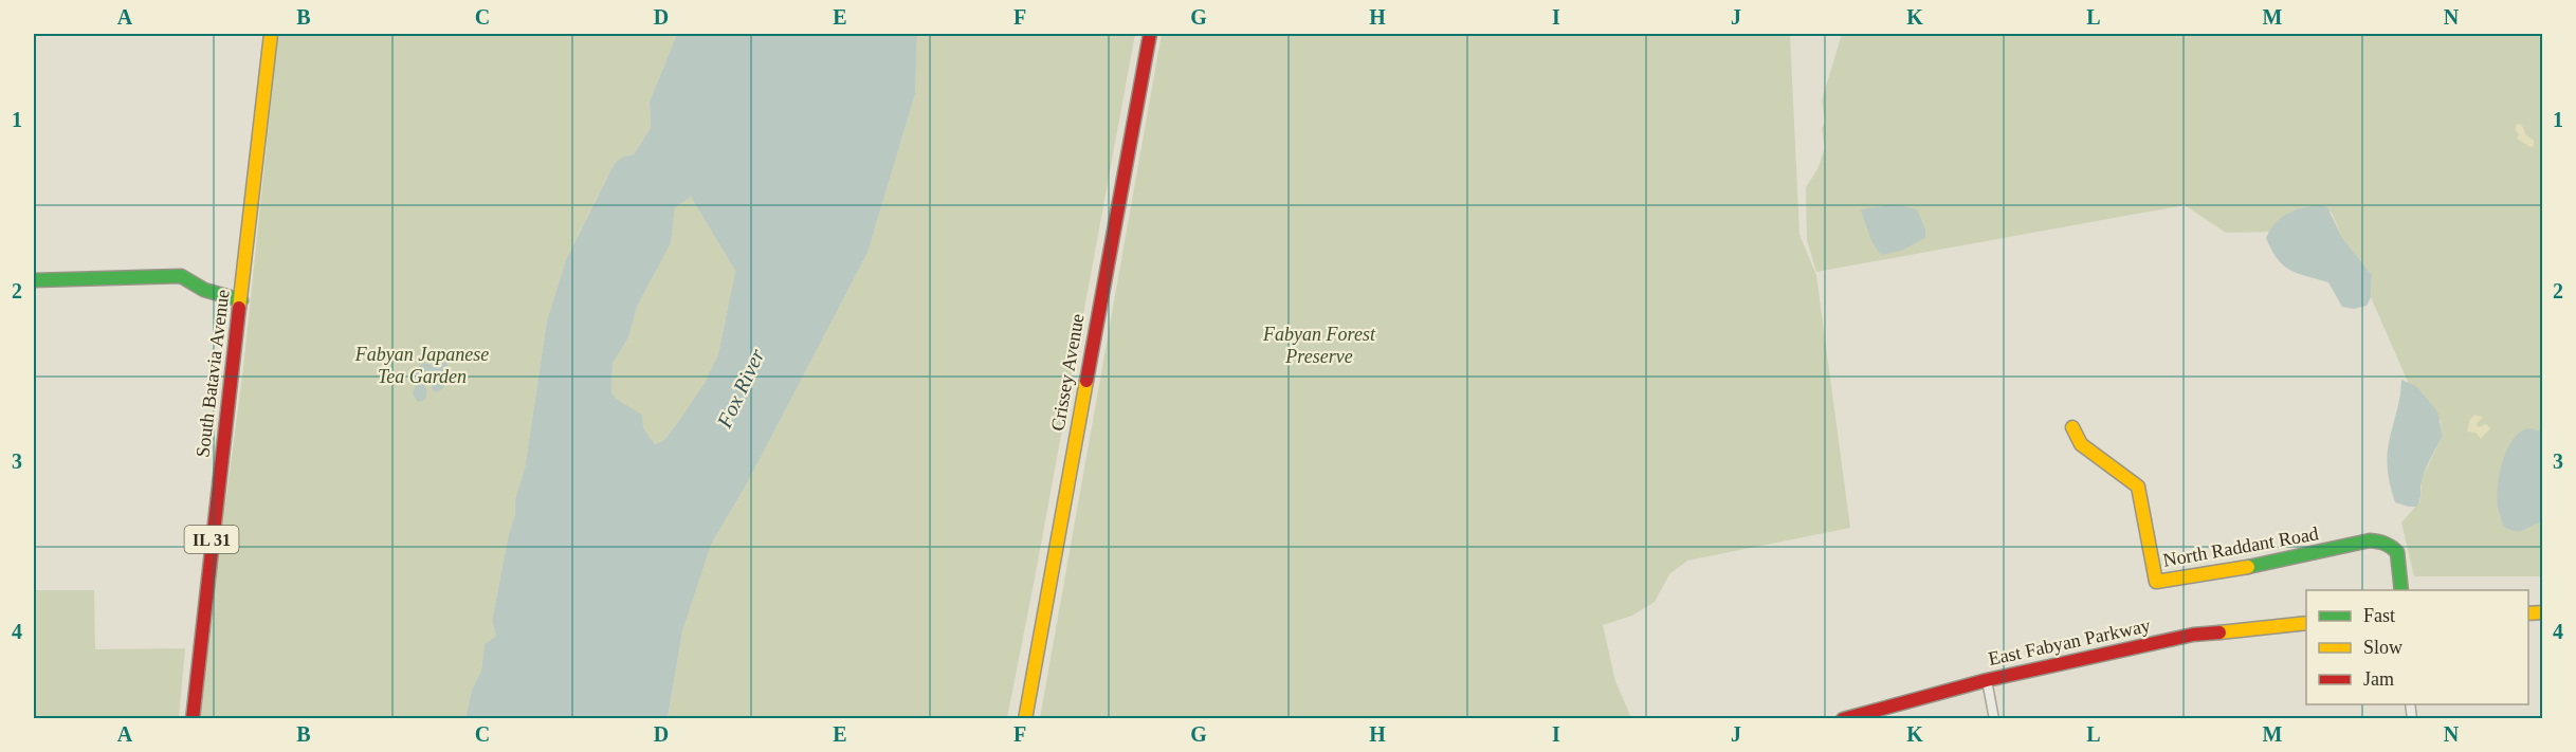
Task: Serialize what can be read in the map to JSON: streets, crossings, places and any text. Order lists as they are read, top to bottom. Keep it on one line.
{"streets":{"main road":["Crissey Avenue","South Batavia Avenue","IL 31","North Raddant Road","East Fabyan Parkway"]},"water":["Fox River"],"parks":["Fabyan Forest Preserve","Fabyan Japanese Tea Garden"],"legend":["Fast","Slow","Jam"],"grid":{"columns":["A","B","C","D","E","F","G","H","I","J","K","L","M","N"],"rows":["1","2","3","4"]}}
